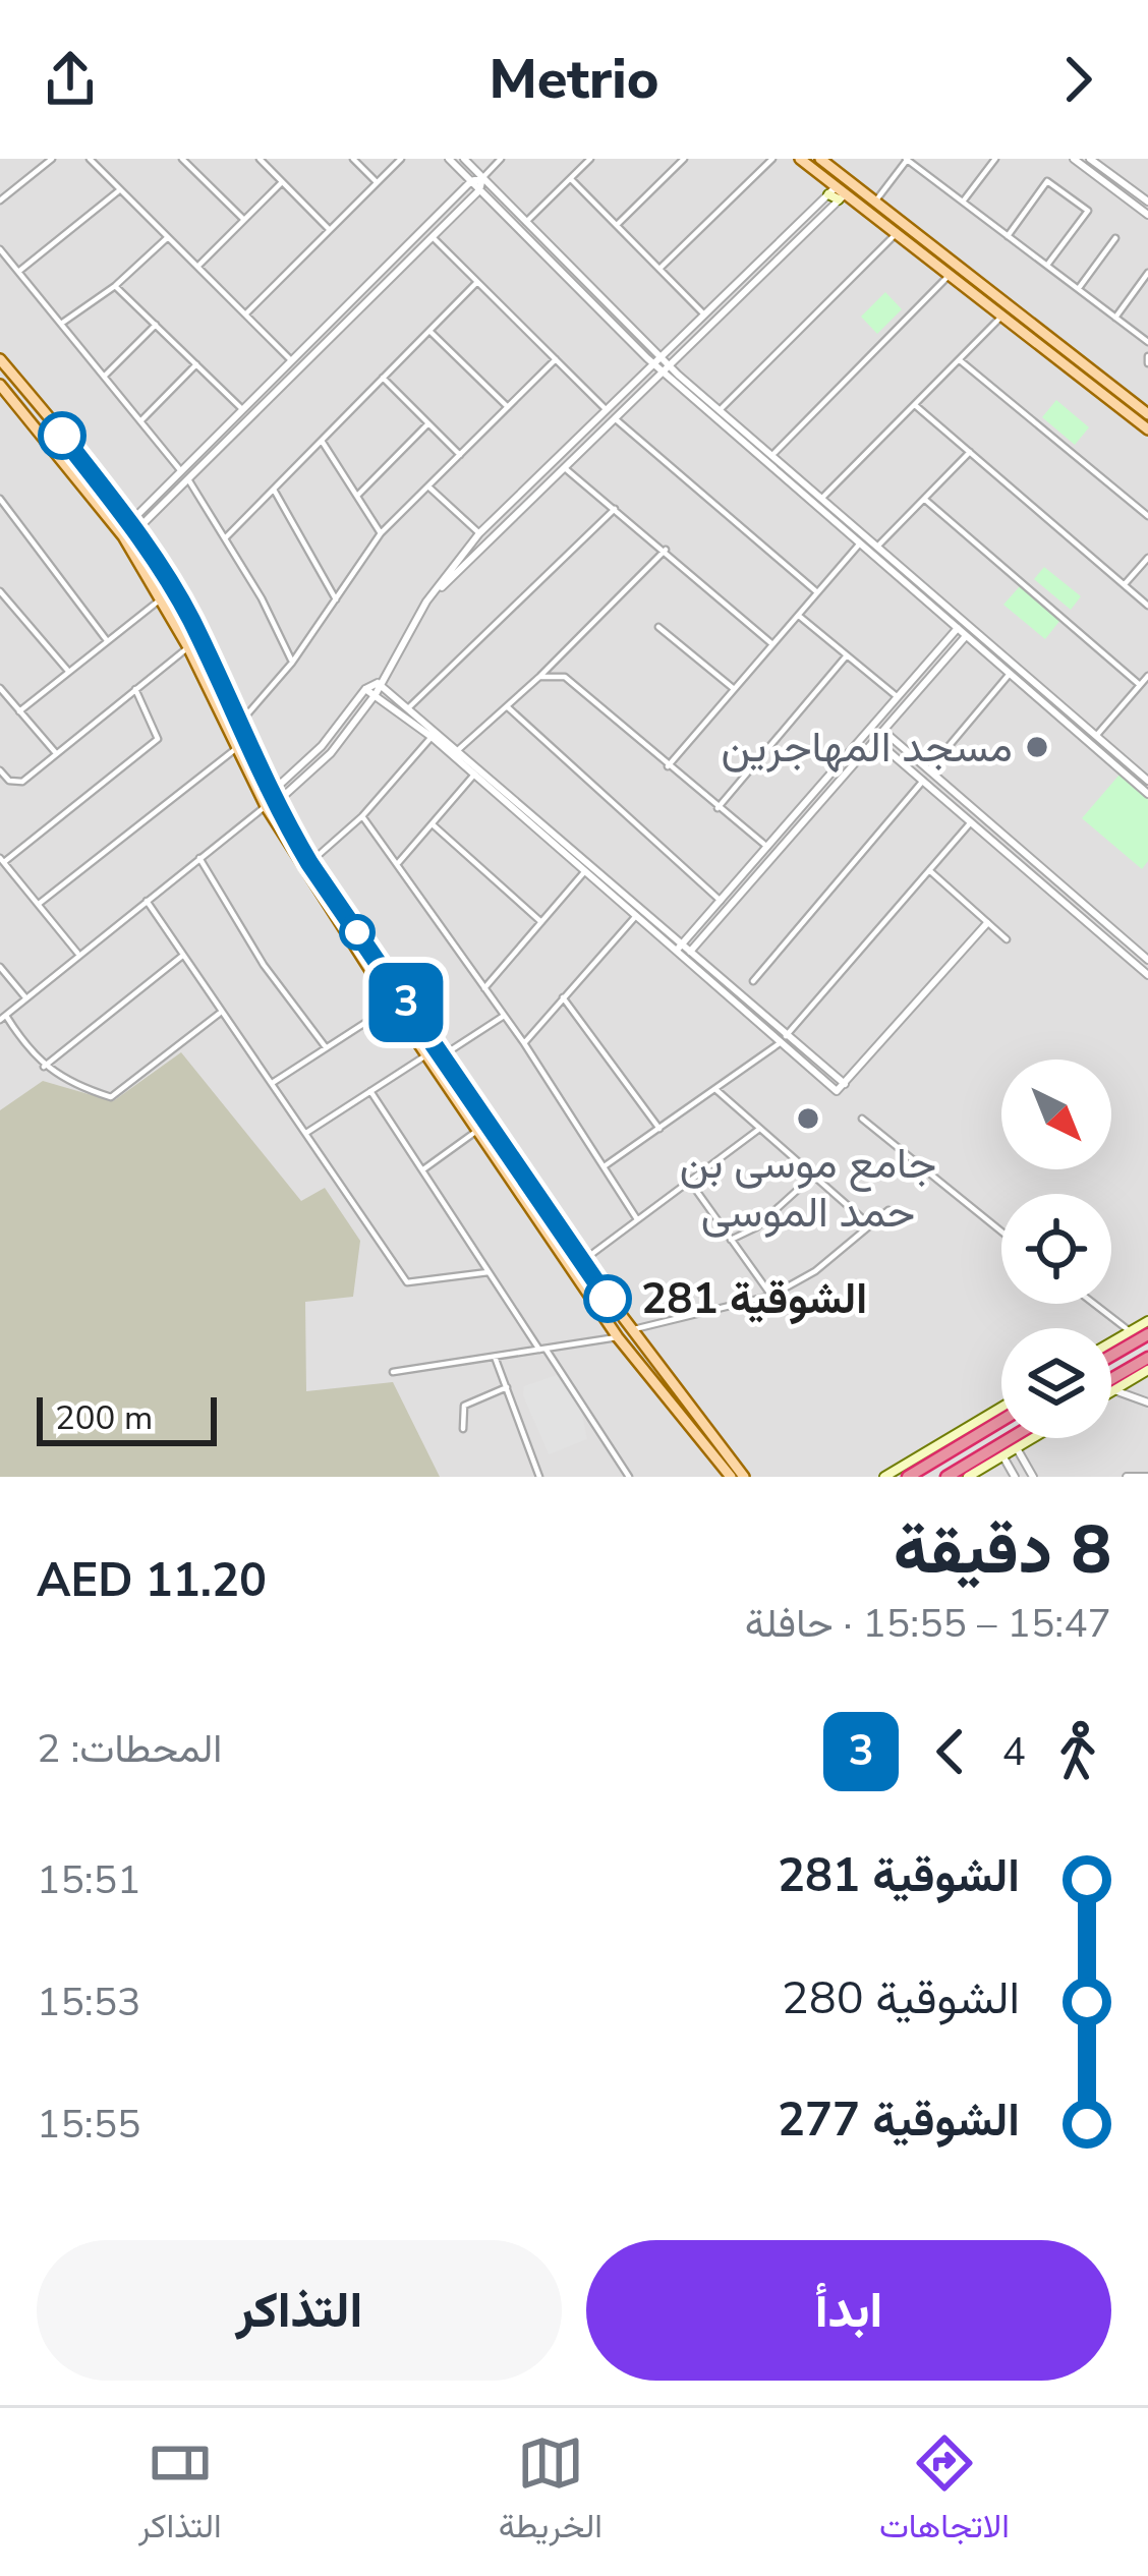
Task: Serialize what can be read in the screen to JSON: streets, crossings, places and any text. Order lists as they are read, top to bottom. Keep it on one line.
{"places":["مسجد المهاجرين","جامع موسى بن حمد الموسى","الشوقية 281"],"lines":["bus line 3"],"scale_bar":"200 m","north":"bottom right","page":{"header":"Metrio","on_map":"3","scale":"200 m","heading":["8 دقيقة","15:47 – 15:55 · حافلة","AED 11.20"],"legs":["4","3","المحطات: 2"],"list":[{"name":"الشوقية 281","value":"15:51"},{"name":"الشوقية 280","value":"15:53"},{"name":"الشوقية 277","value":"15:55"}],"buttons":["ابدأ","التذاكر"],"tabs":["الاتجاهات","الخريطة","التذاكر"]}}
